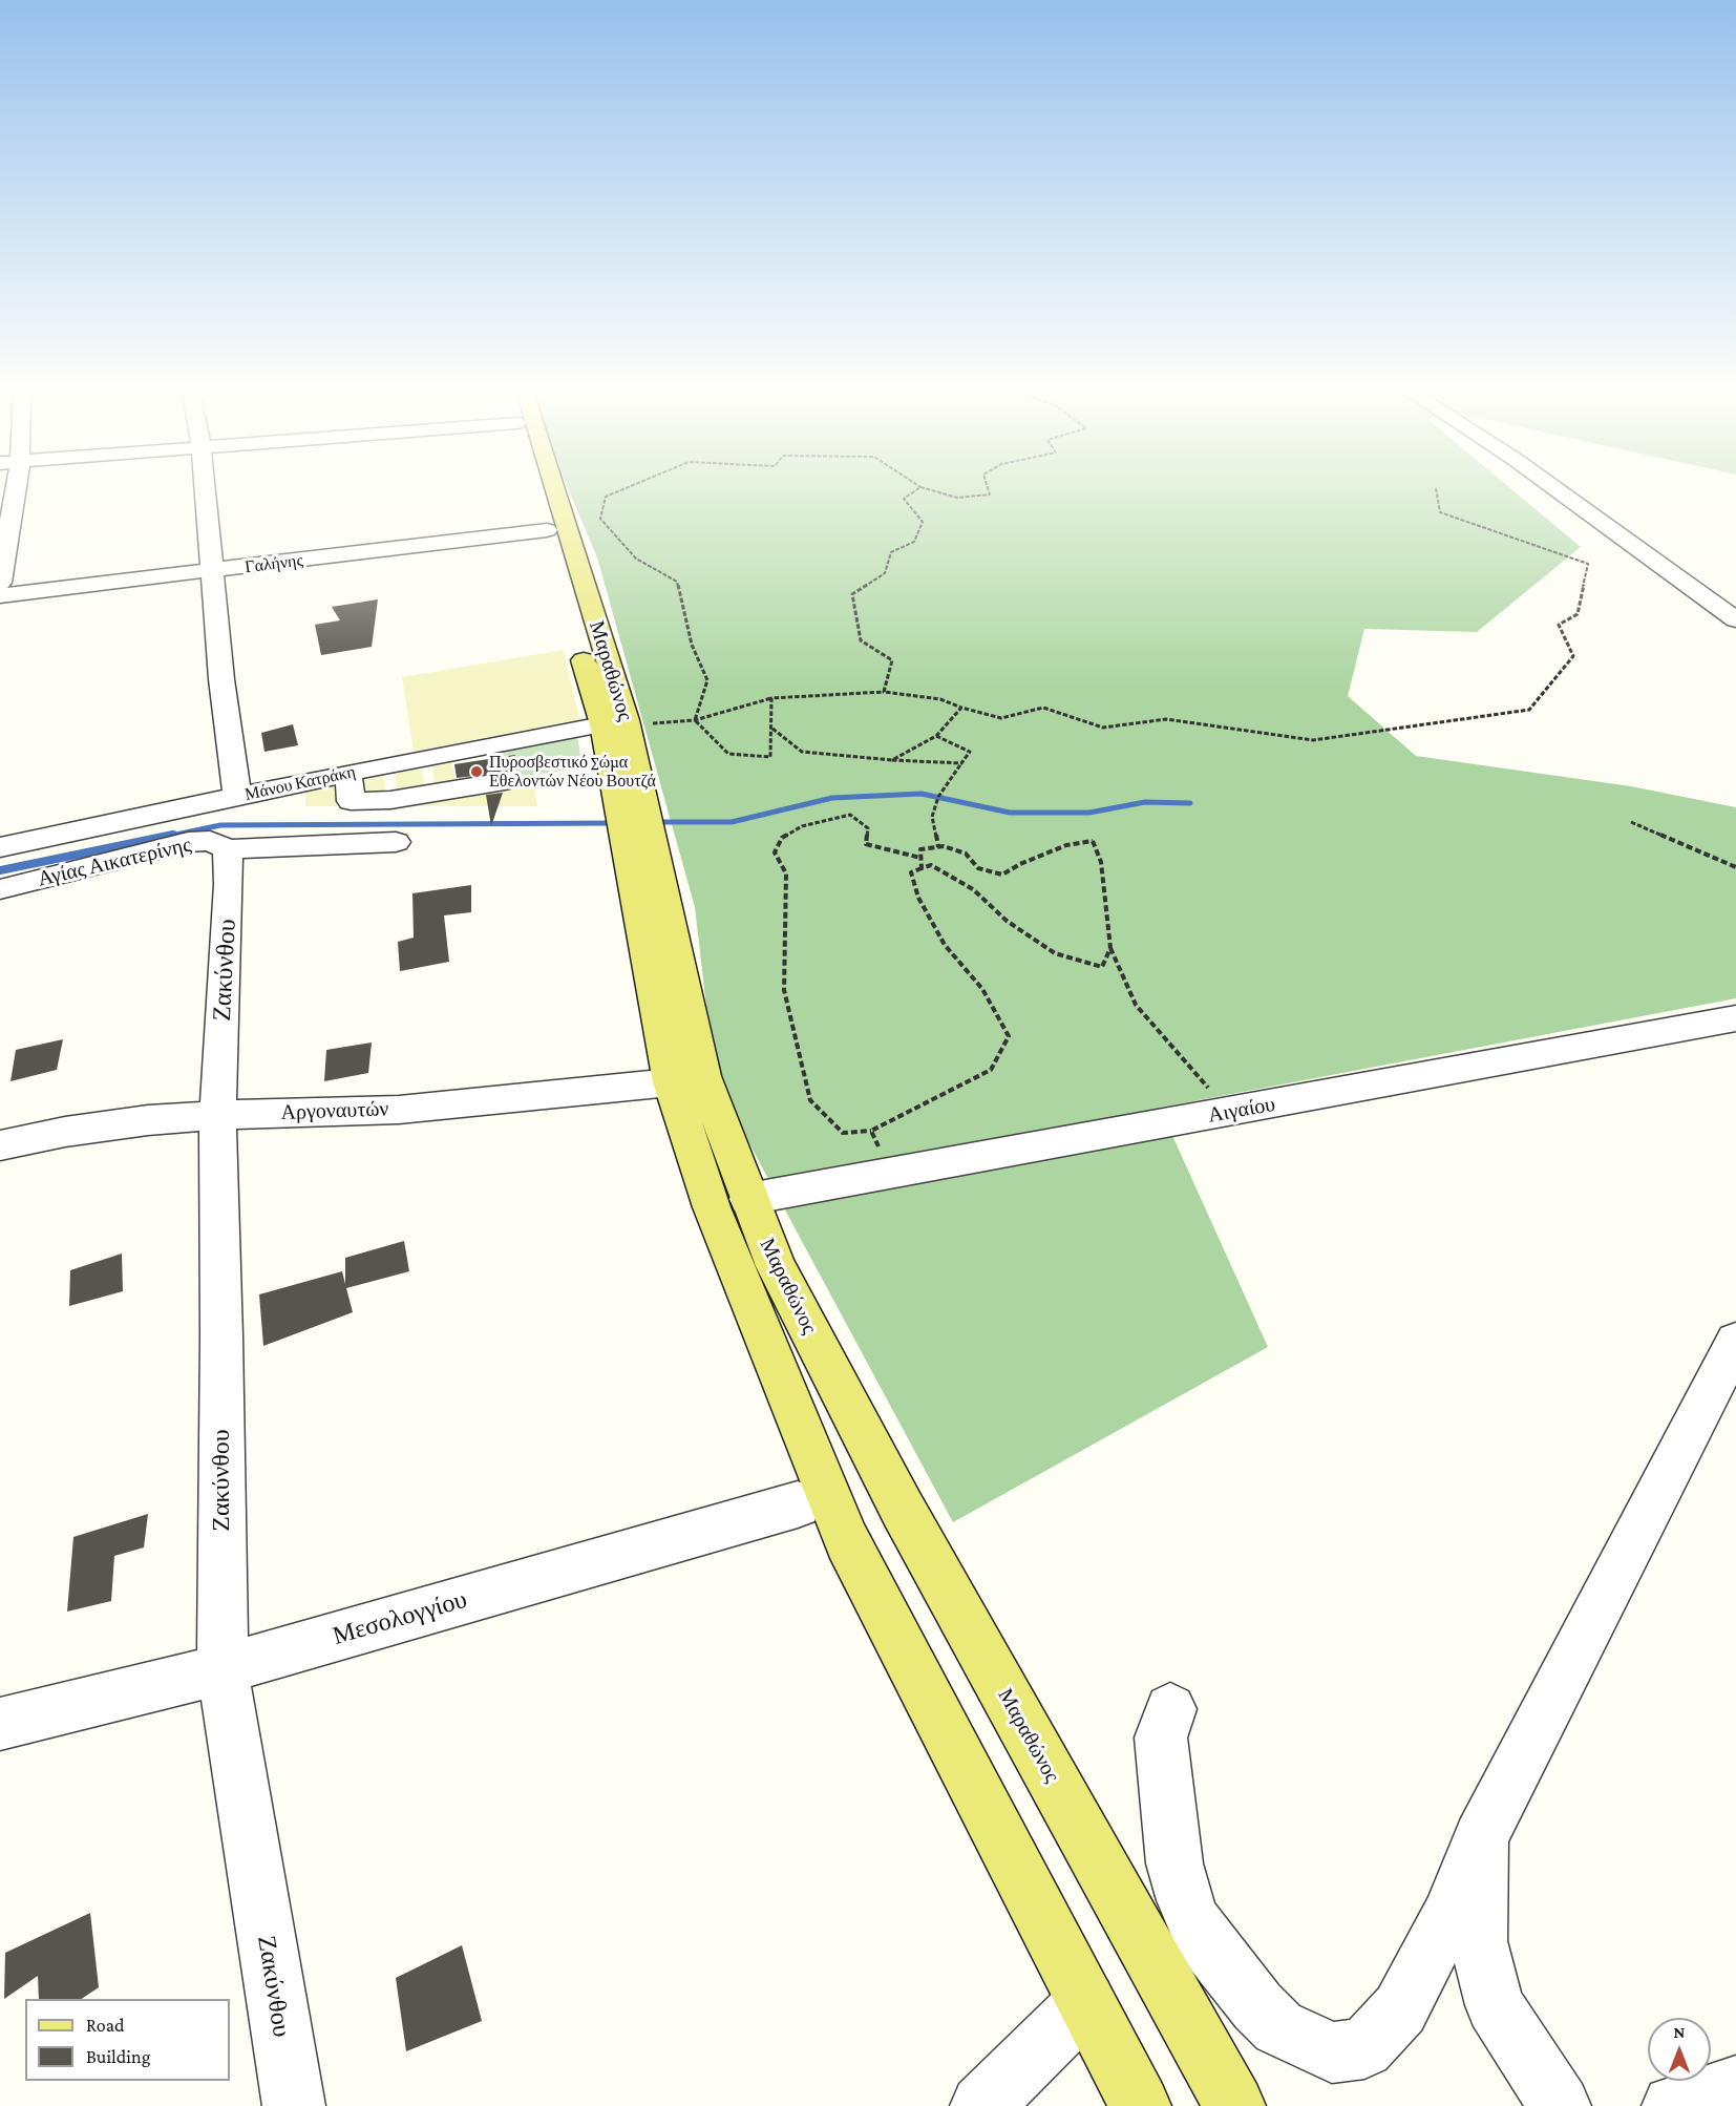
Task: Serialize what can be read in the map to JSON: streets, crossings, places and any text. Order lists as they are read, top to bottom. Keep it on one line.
{"streets":{"main road":["Μαραθώνος"],"street":["Γαλήνης","Μάνου Κατράκη","Αγίας Αικατερίνης","Ζακύνθου","Αιγαίου","Αργοναυτών","Μεσολογγίου"]},"crossings":[["Μαραθώνος","Μάνου Κατράκη"],["Μαραθώνος","Αιγαίου"],["Μαραθώνος","Αργοναυτών"],["Αγίας Αικατερίνης","Ζακύνθου"],["Ζακύνθου","Αργοναυτών"],["Ζακύνθου","Μεσολογγίου"]],"places":["Πυροσβεστικό Σώμα Εθελοντών Νέου Βουτζά"],"legend":["Road","Building"],"north":"top"}
